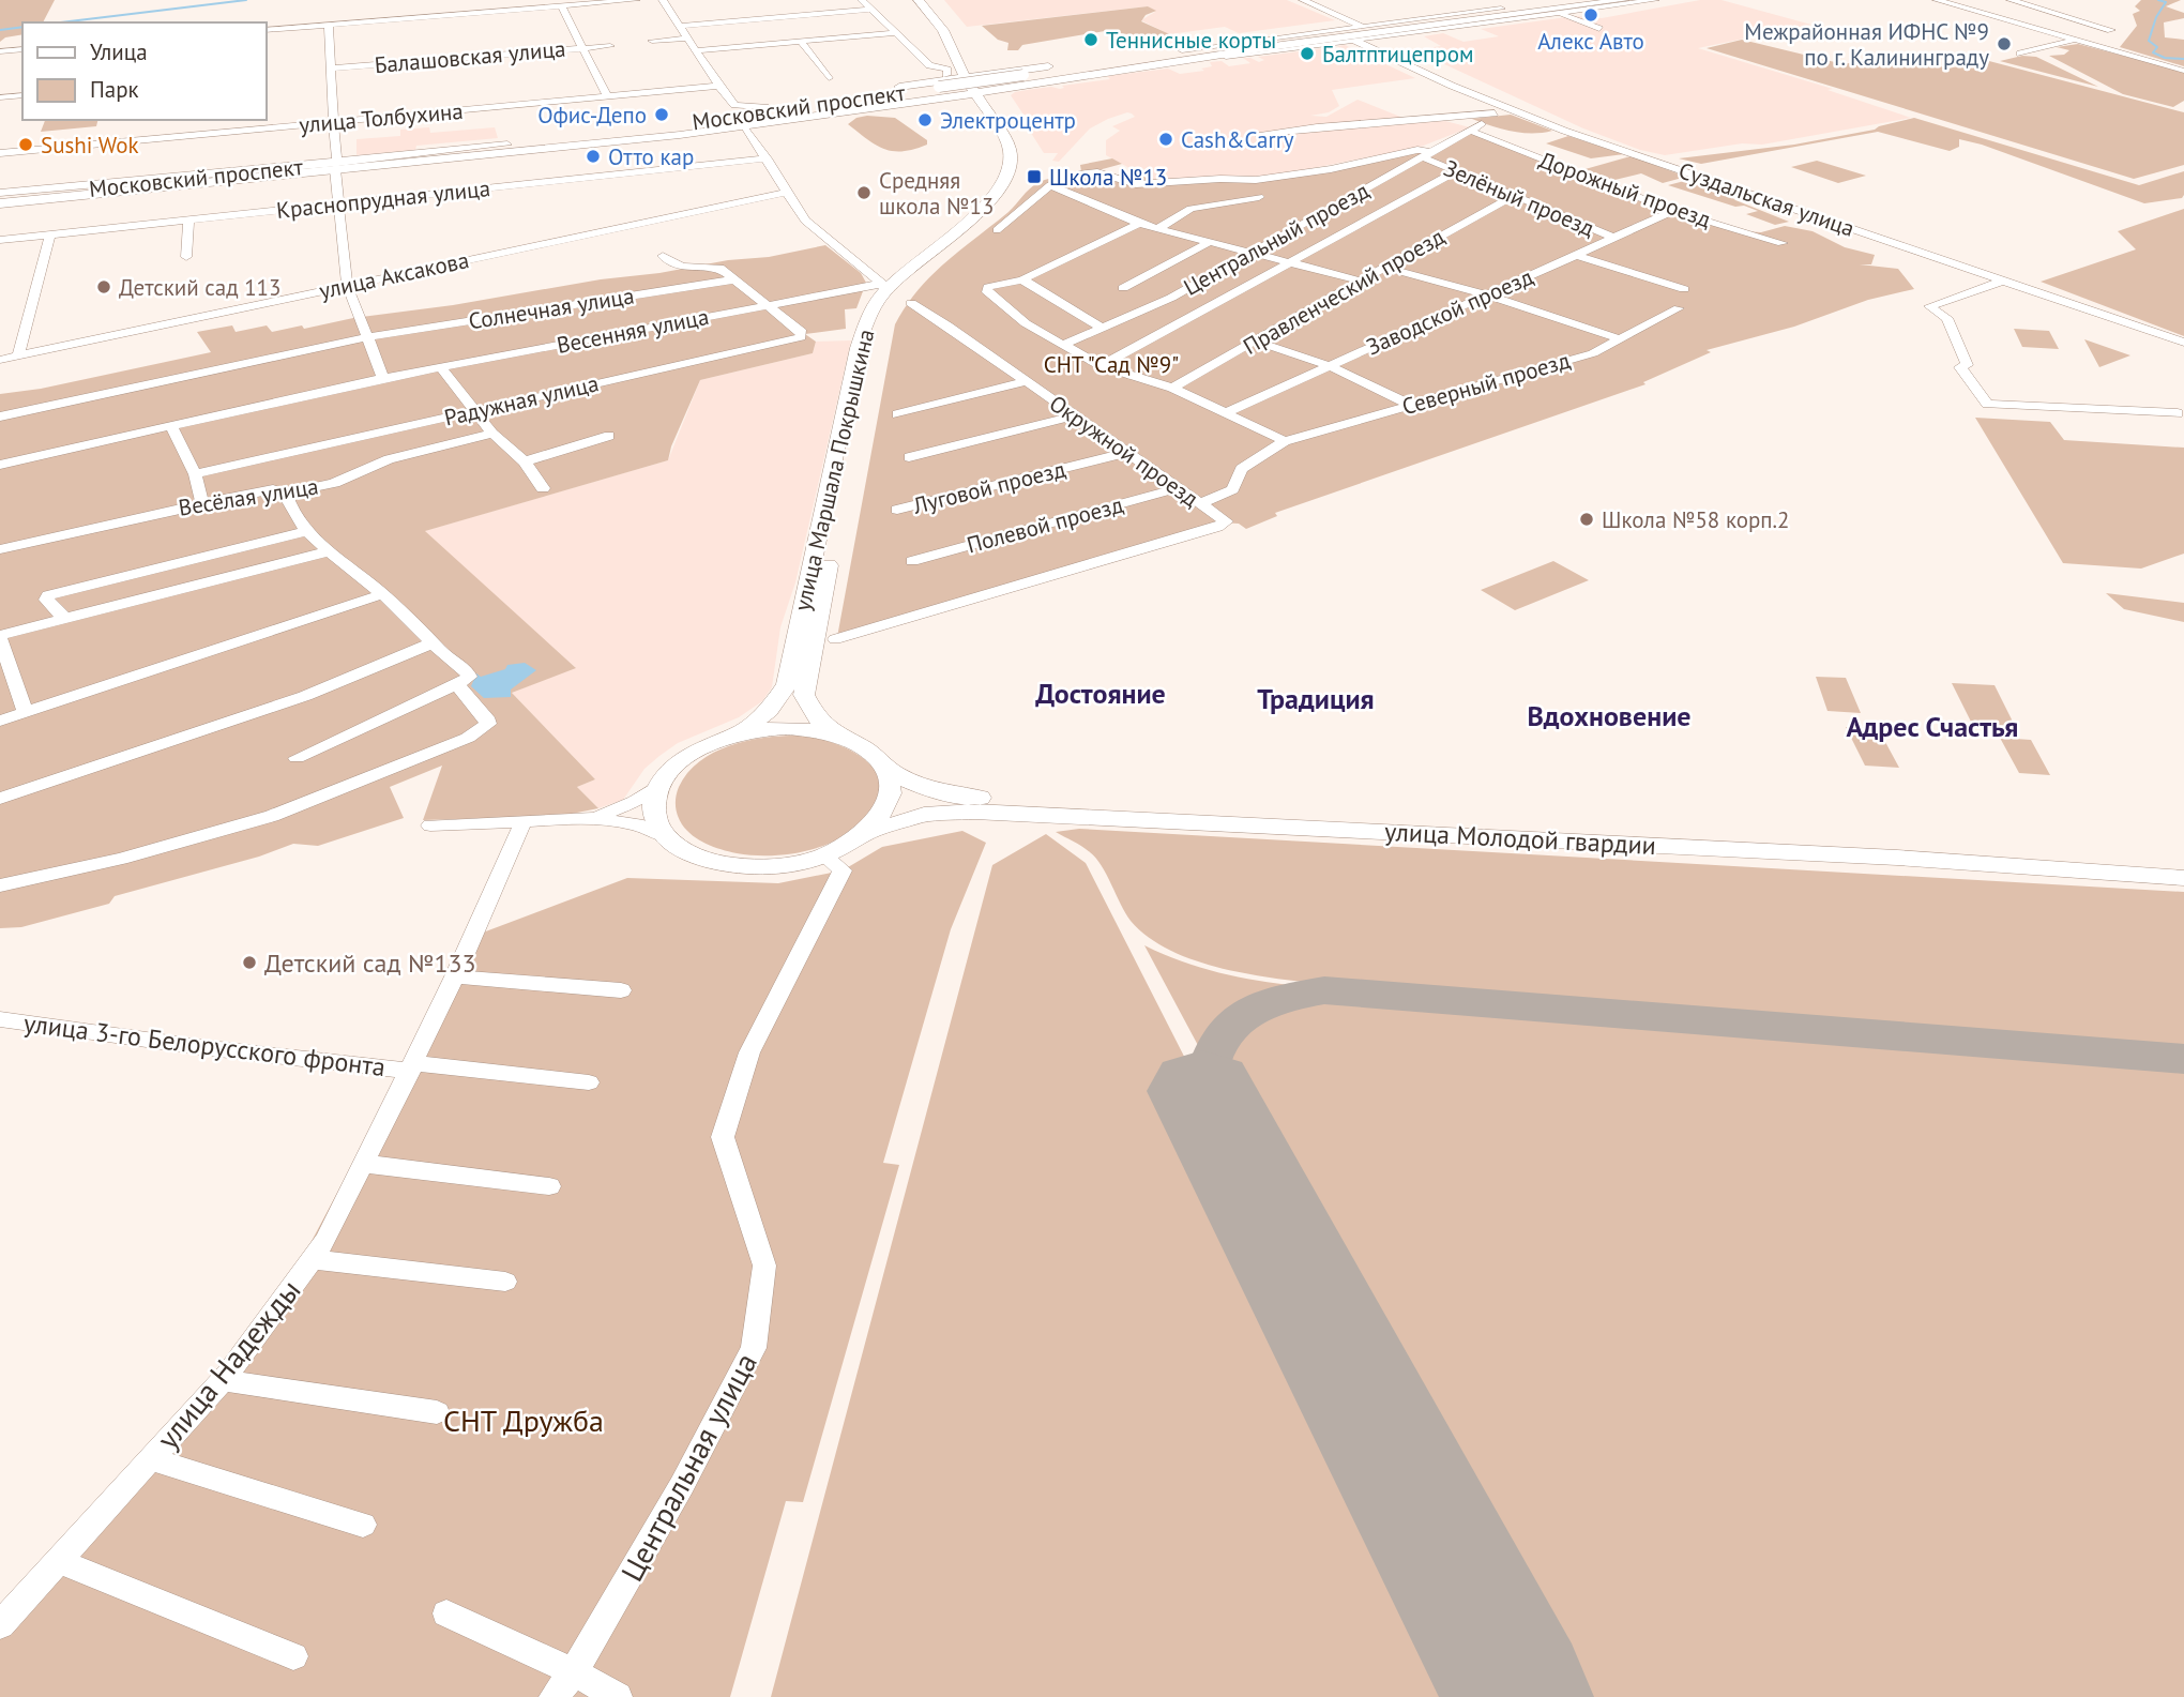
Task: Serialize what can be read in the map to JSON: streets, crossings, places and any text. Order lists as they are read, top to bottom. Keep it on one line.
{"streets":{"main road":["Московский проспект","улица Маршала Покрышкина","улица Молодой гвардии"],"street":["Балашовская улица","улица Толбухина","Дорожный проезд","Зелёный проезд","Краснопрудная улица","Суздальская улица","Центральный проезд","улица Аксакова","Правленческий проезд","Солнечная улица","Заводской проезд","Весенняя улица","Северный проезд","Радужная улица","Окружной проезд","Луговой проезд","Весёлая улица","Полевой проезд","улица 3-го Белорусского фронта","улица Надежды","Центральная улица"]},"crossings":[["Московский проспект","Суздальская улица"],["Дорожный проезд","Центральный проезд"],["Дорожный проезд","Заводской проезд"],["Зелёный проезд","Центральный проезд"],["Зелёный проезд","Правленческий проезд"],["Зелёный проезд","Заводской проезд"],["Весенняя улица","Радужная улица"],["Весенняя улица","улица Маршала Покрышкина"],["Северный проезд","Окружной проезд"],["Окружной проезд","Луговой проезд"],["Окружной проезд","Полевой проезд"],["улица Маршала Покрышкина","улица Молодой гвардии"],["улица Маршала Покрышкина","Центральная улица"],["улица Молодой гвардии","Центральная улица"],["улица 3-го Белорусского фронта","улица Надежды"]],"districts":["Достояние","Традиция","Вдохновение","Адрес Счастья"],"parks":["СНТ \"Сад №9\"","СНТ Дружба"],"places":{"other":["Алекс Авто","Теннисные корты","Межрайонная ИФНС №9 по г. Калининграду","Балтптицепром","Офис-Депо","Электроцентр","Cash&Carry","Sushi Wok","Отто кар","Средняя школа №13","Детский сад 113","Школа №58 корп.2","Детский сад №133"],"transit":["Школа №13"]},"legend":["Улица","Парк"]}
